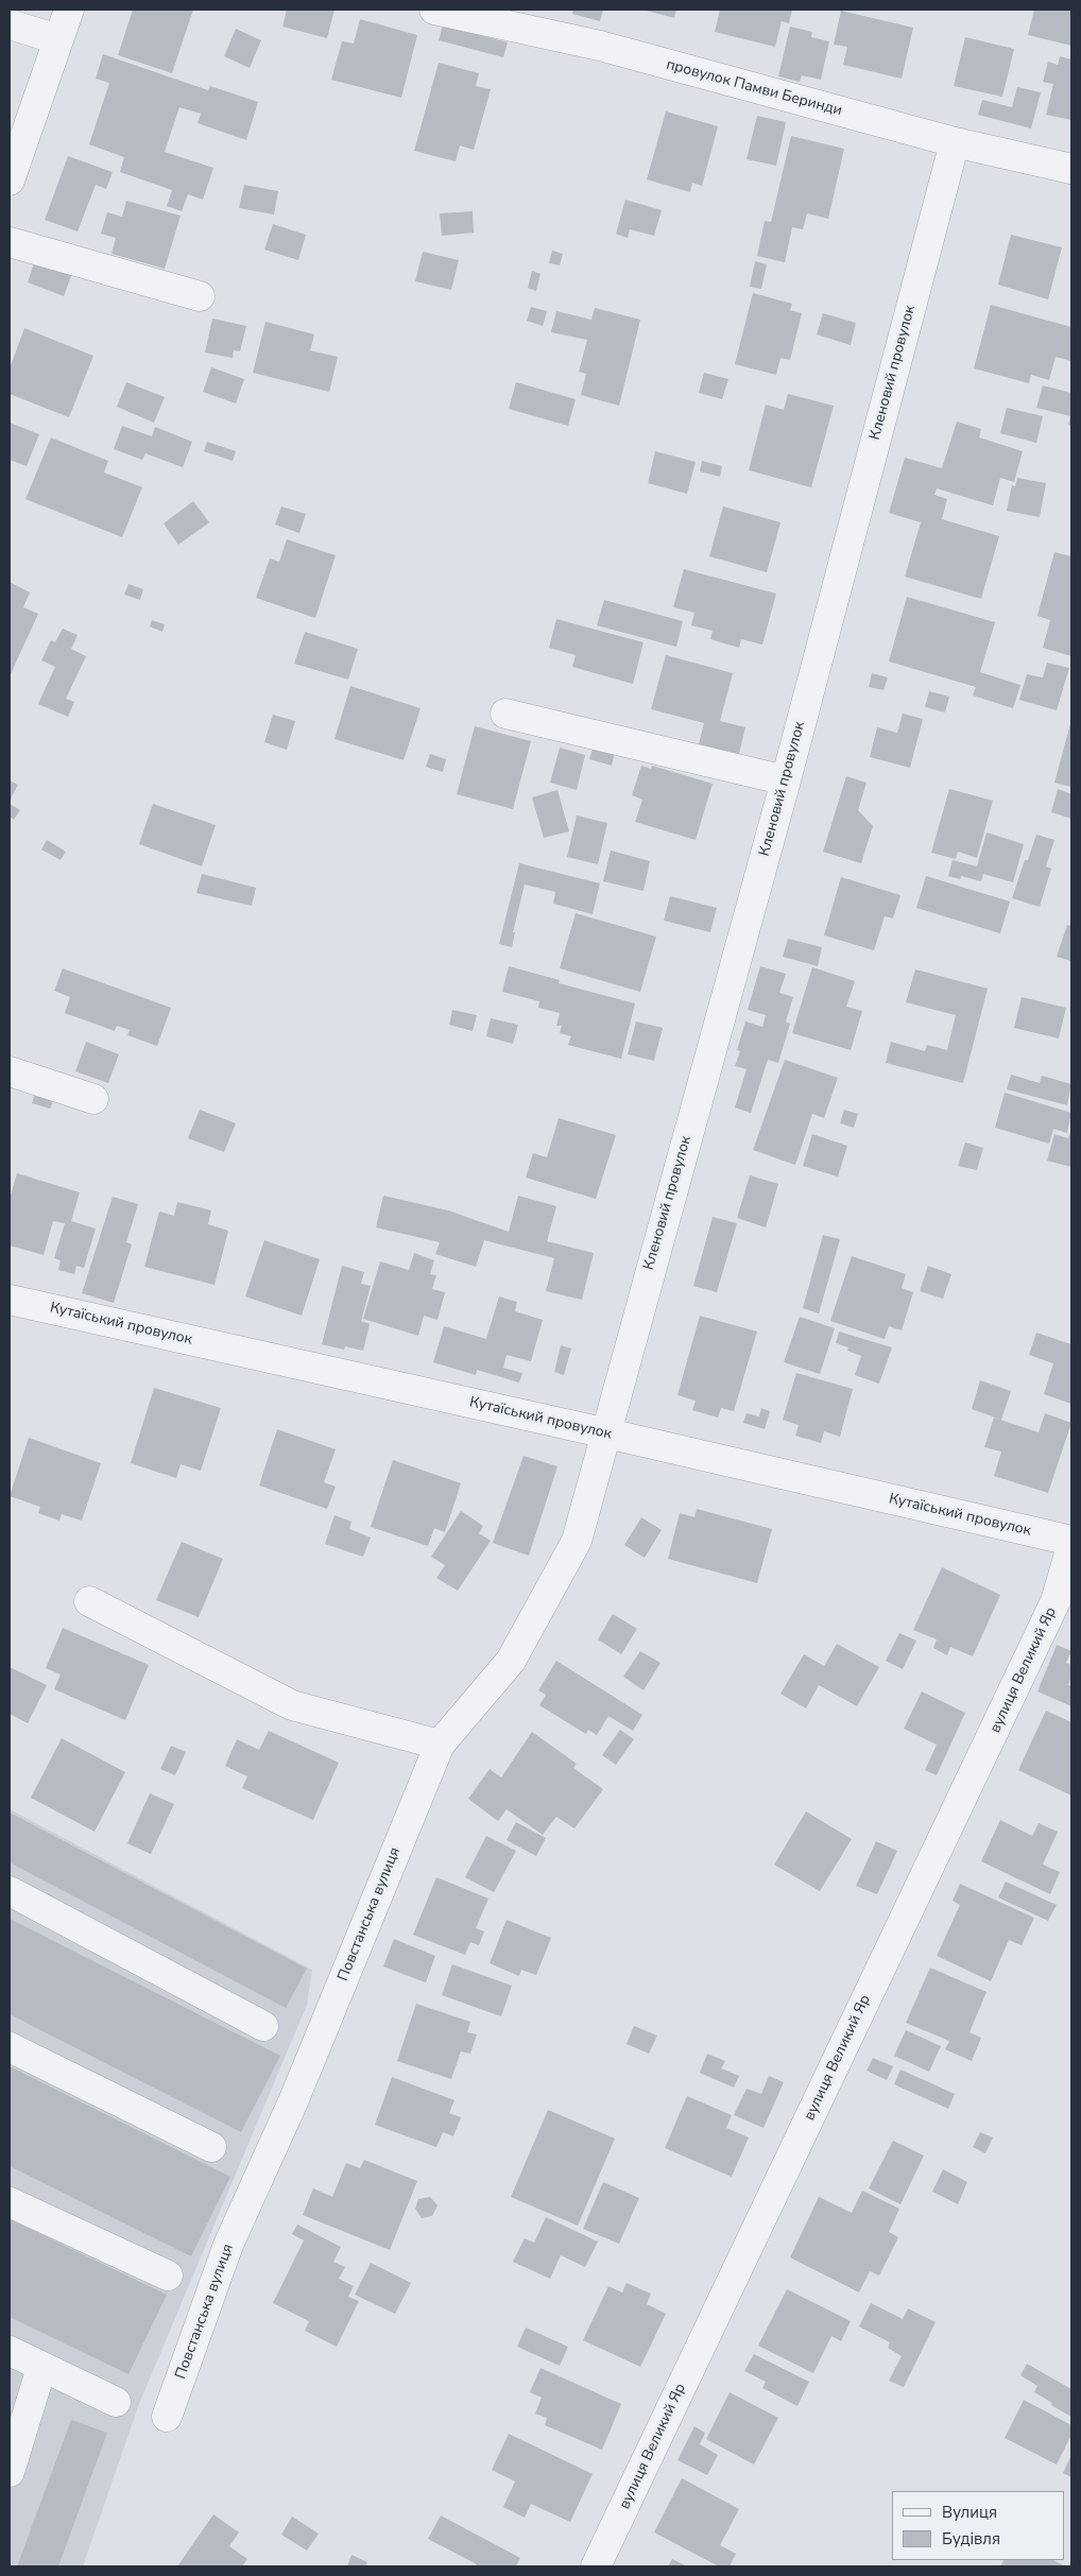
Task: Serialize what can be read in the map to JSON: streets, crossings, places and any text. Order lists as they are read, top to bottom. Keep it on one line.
{"streets":{"street":["провулок Памви Беринди","Кленовий провулок","Кутаїський провулок","вулиця Великий Яр","Повстанська вулиця"]},"crossings":[["провулок Памви Беринди","Кленовий провулок"],["Кленовий провулок","Кутаїський провулок"],["Кленовий провулок","Повстанська вулиця"],["Кутаїський провулок","Повстанська вулиця"]],"legend":["Вулиця","Будівля"]}
